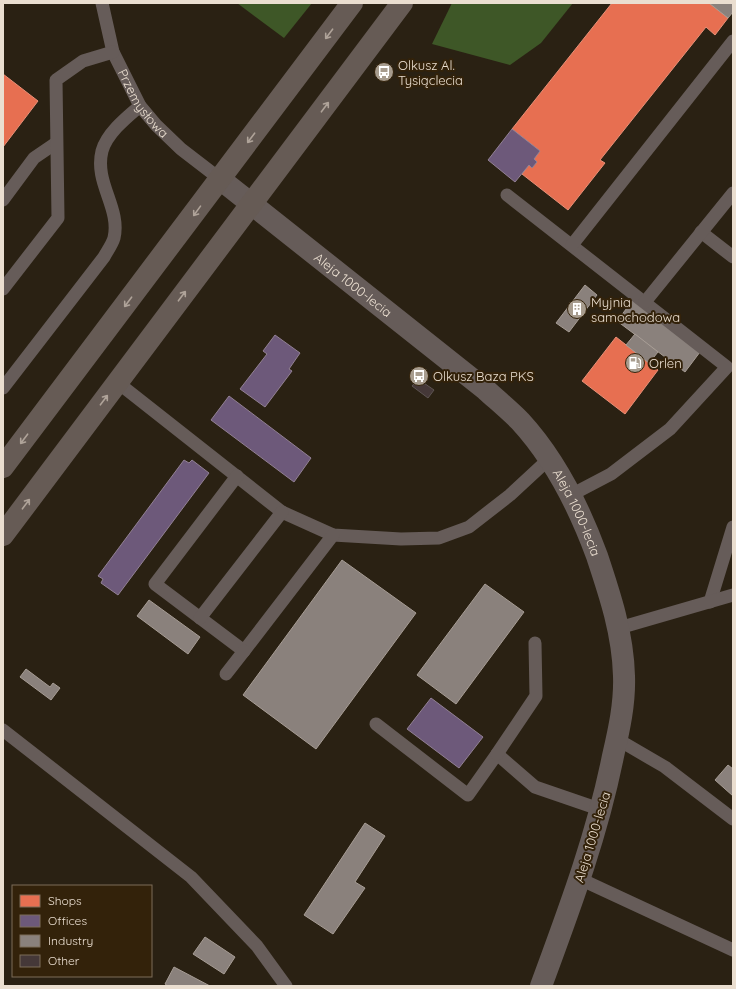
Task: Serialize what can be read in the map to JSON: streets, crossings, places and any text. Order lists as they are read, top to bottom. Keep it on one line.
{"streets":{"street":["Aleja 1000-lecia"],"lane":["Przemysłowa"]},"crossings":[["Przemysłowa","Aleja 1000-lecia"]],"places":{"bus stop":["Olkusz Al. Tysiąclecia","Olkusz Baza PKS"],"building":["Myjnia samochodowa"],"fuel station":["Orlen"]},"legend":["Shops","Offices","Industry","Other"]}
